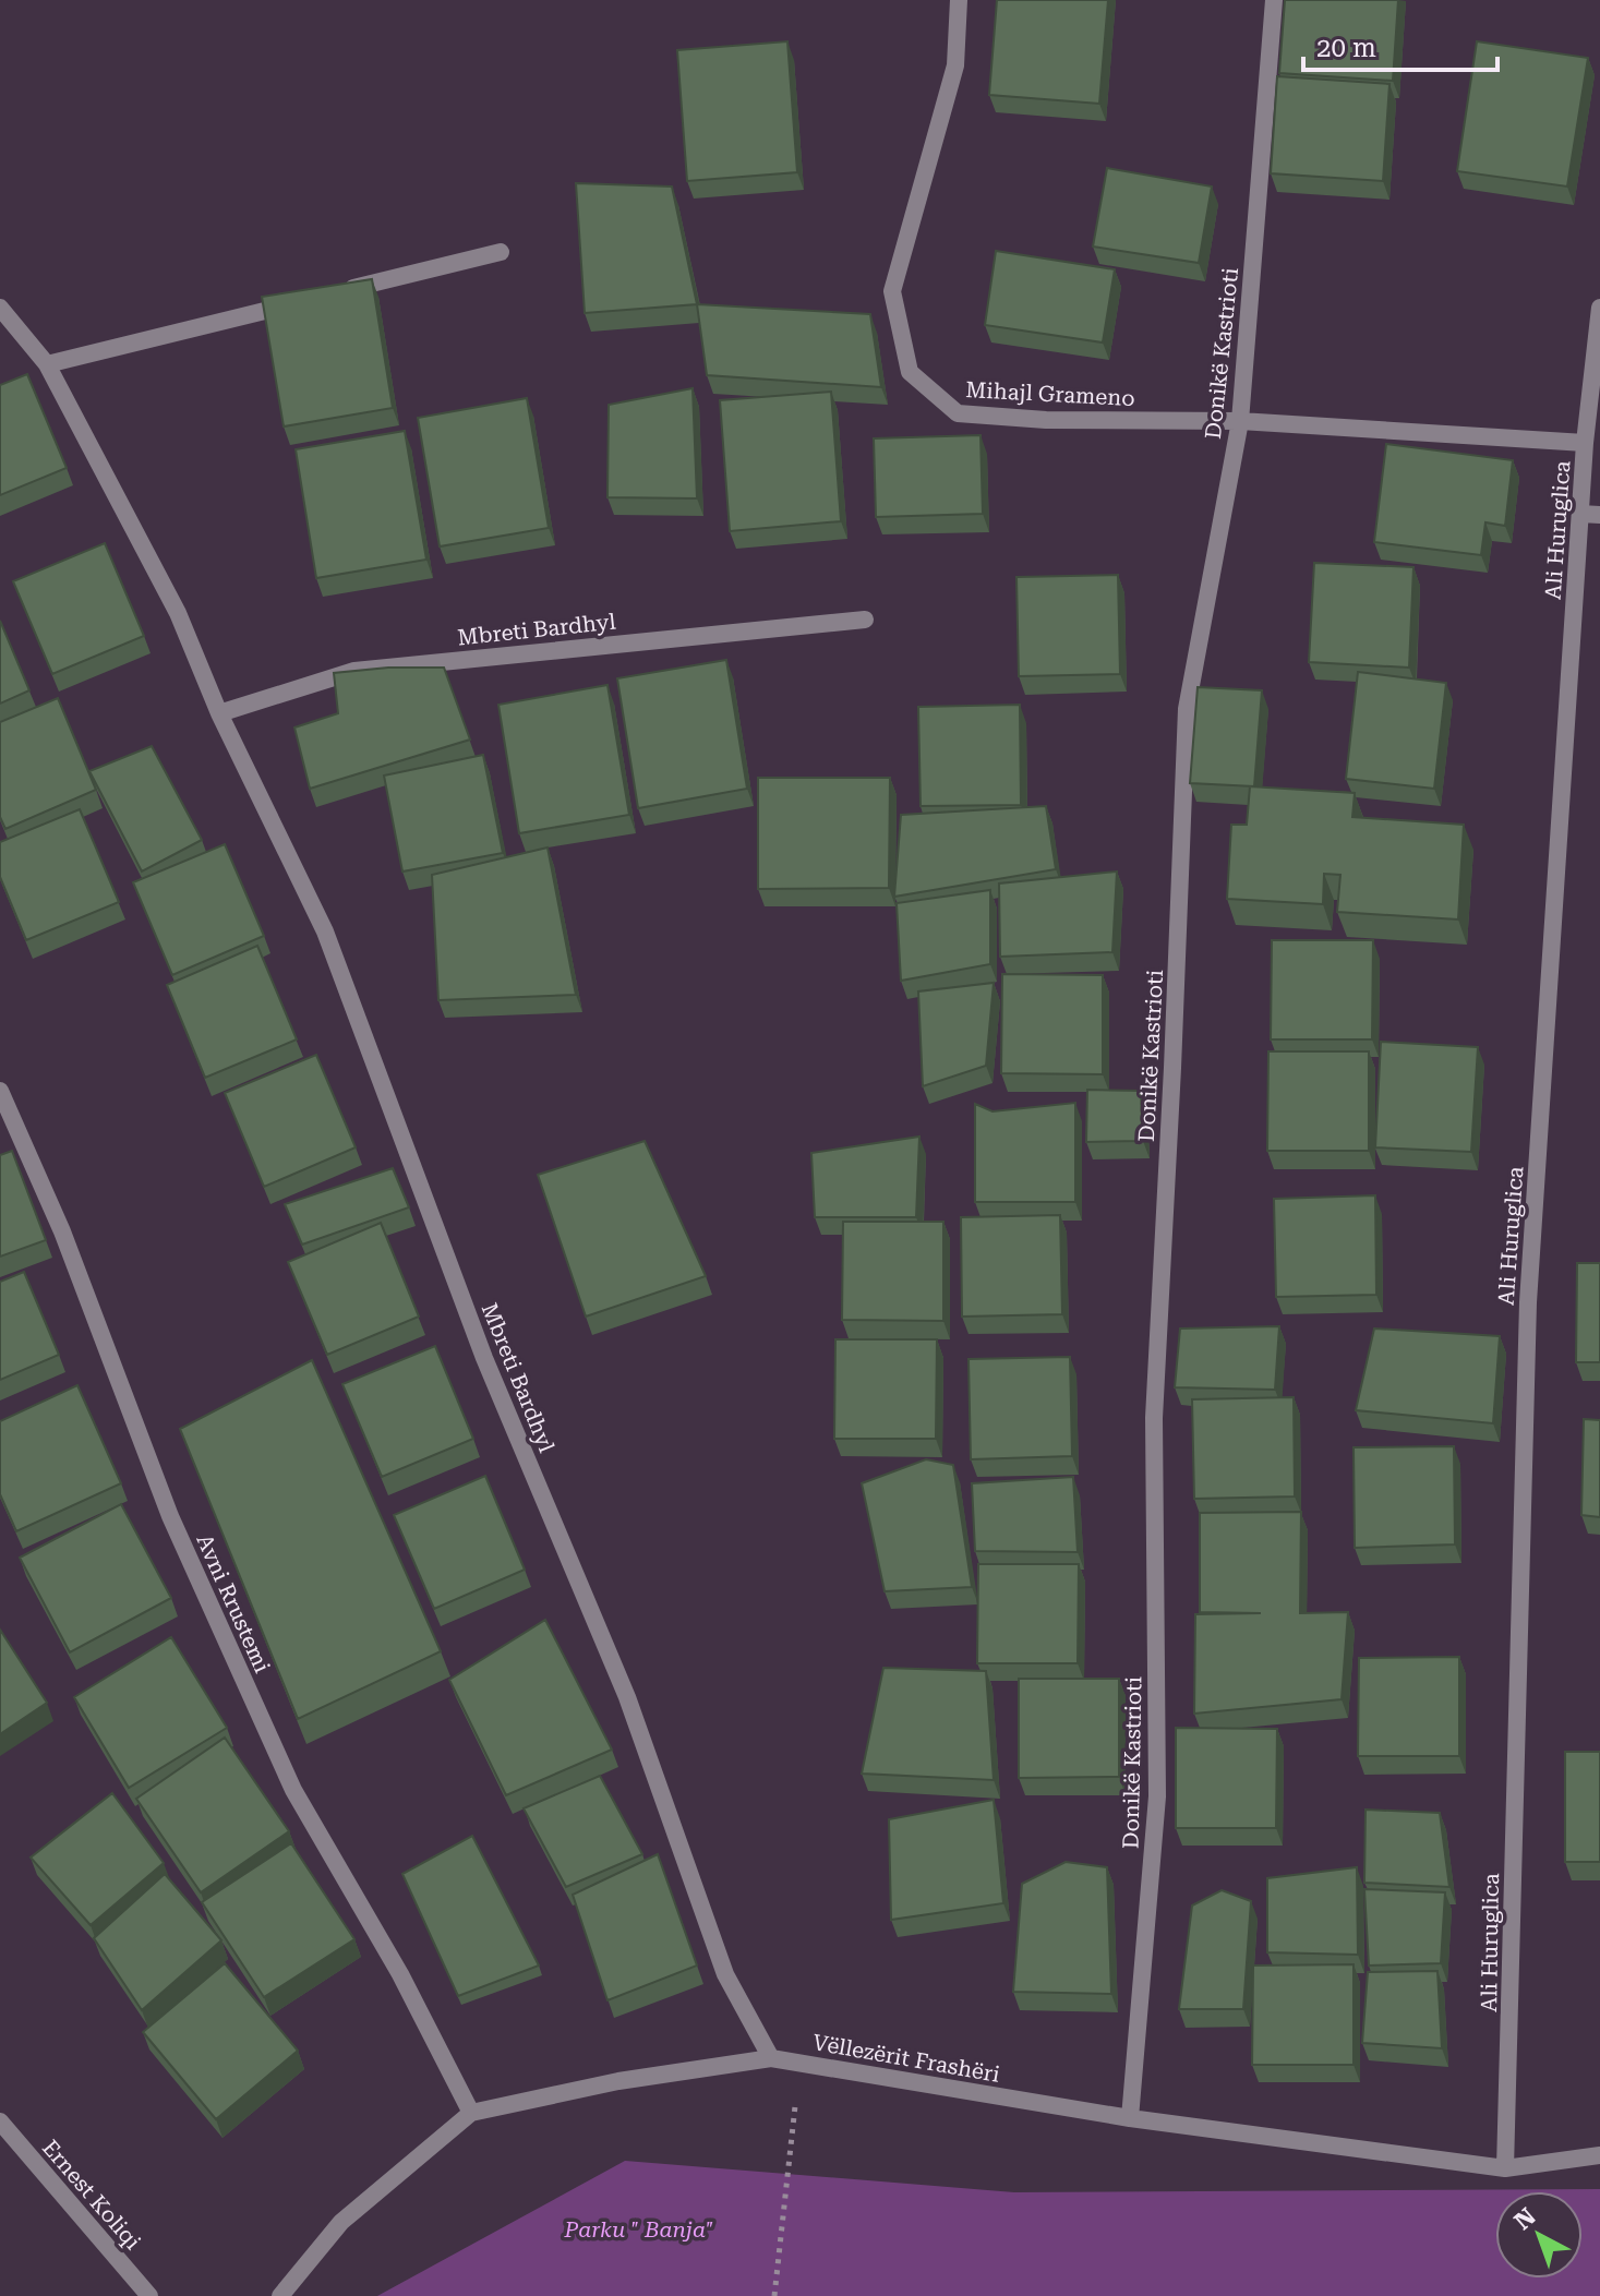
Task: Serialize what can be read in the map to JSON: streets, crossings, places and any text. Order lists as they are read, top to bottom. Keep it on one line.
{"streets":{"street":["Donikë Kastrioti","Mihajl Grameno","Ali Huruglica","Mbreti Bardhyl","Avni Rrustemi","Vëllezërit Frashëri","Ernest Koliqi"]},"crossings":[["Donikë Kastrioti","Mihajl Grameno"],["Donikë Kastrioti","Vëllezërit Frashëri"],["Mihajl Grameno","Ali Huruglica"],["Ali Huruglica","Vëllezërit Frashëri"],["Mbreti Bardhyl","Vëllezërit Frashëri"],["Avni Rrustemi","Vëllezërit Frashëri"]],"parks":["Parku \" Banja\""],"scale_bar":"20 m","north":"top left"}
